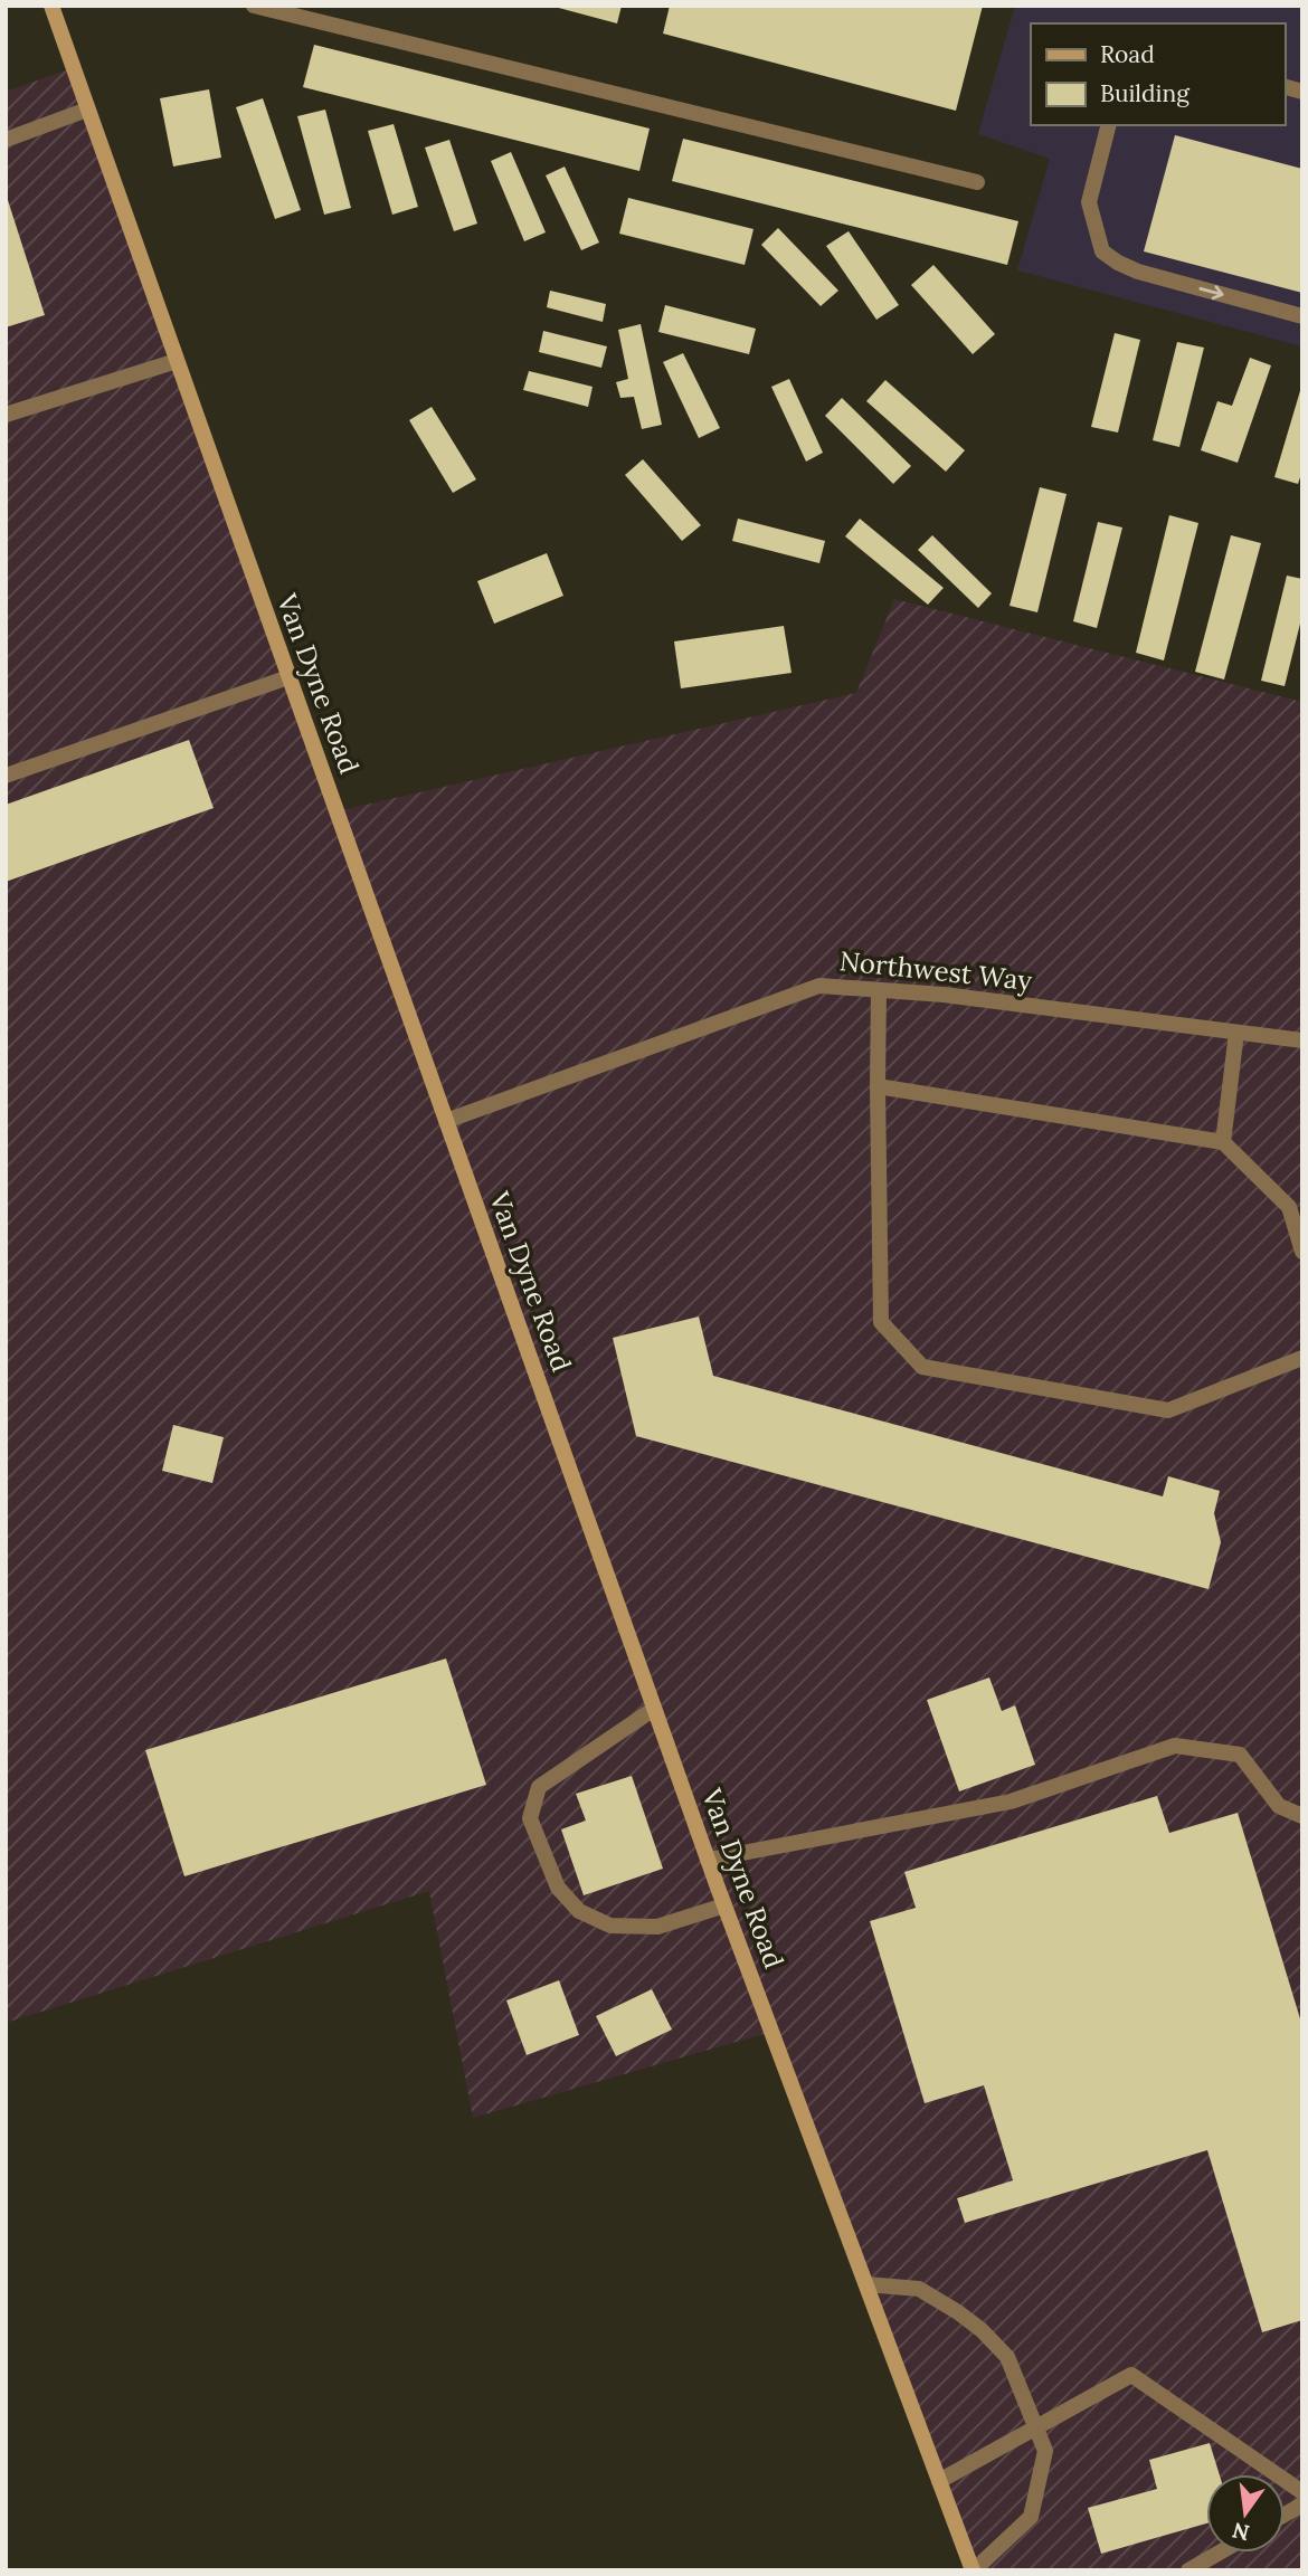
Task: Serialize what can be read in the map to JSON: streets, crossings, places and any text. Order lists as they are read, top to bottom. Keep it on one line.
{"streets":{"street":["Van Dyne Road","Northwest Way"]},"crossings":[["Van Dyne Road","Northwest Way"]],"legend":["Road","Building"],"north":"bottom"}
